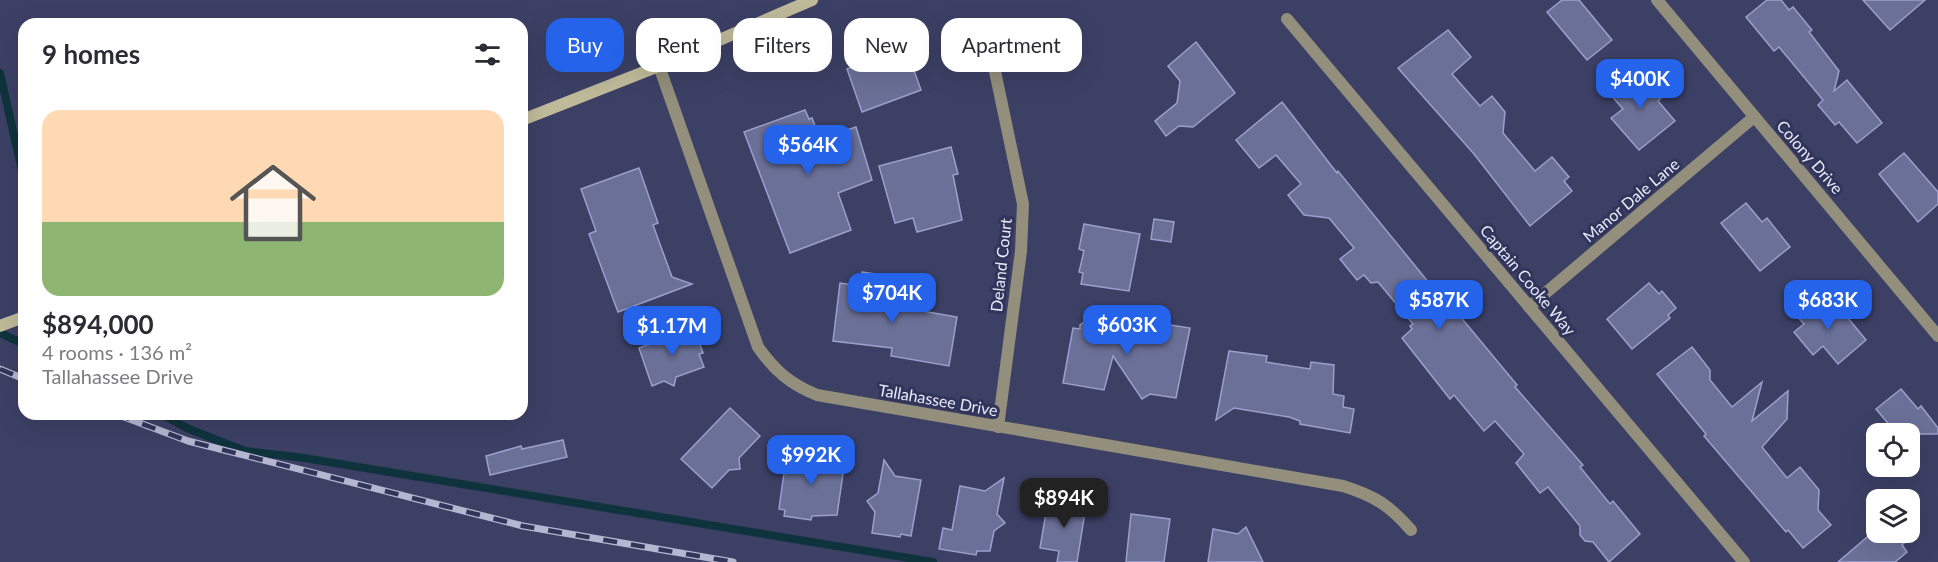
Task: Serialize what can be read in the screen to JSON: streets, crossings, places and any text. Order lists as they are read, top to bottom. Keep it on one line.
{"streets":{"street":["Colony Drive","Manor Dale Lane","Deland Court","Captain Cooke Way","Tallahassee Drive"]},"crossings":[["Colony Drive","Manor Dale Lane"],["Manor Dale Lane","Captain Cooke Way"],["Deland Court","Tallahassee Drive"]],"page":{"chip":["Buy","Rent","Filters","New","Apartment"],"heading":"9 homes","price":["$400K","$564K","$704K","$587K","$683K","$603K","$1.17M","$992K","$894K"],"list":[{"name":"$894,000","note":"4 rooms · 136 m² · Tallahassee Drive"}]}}
